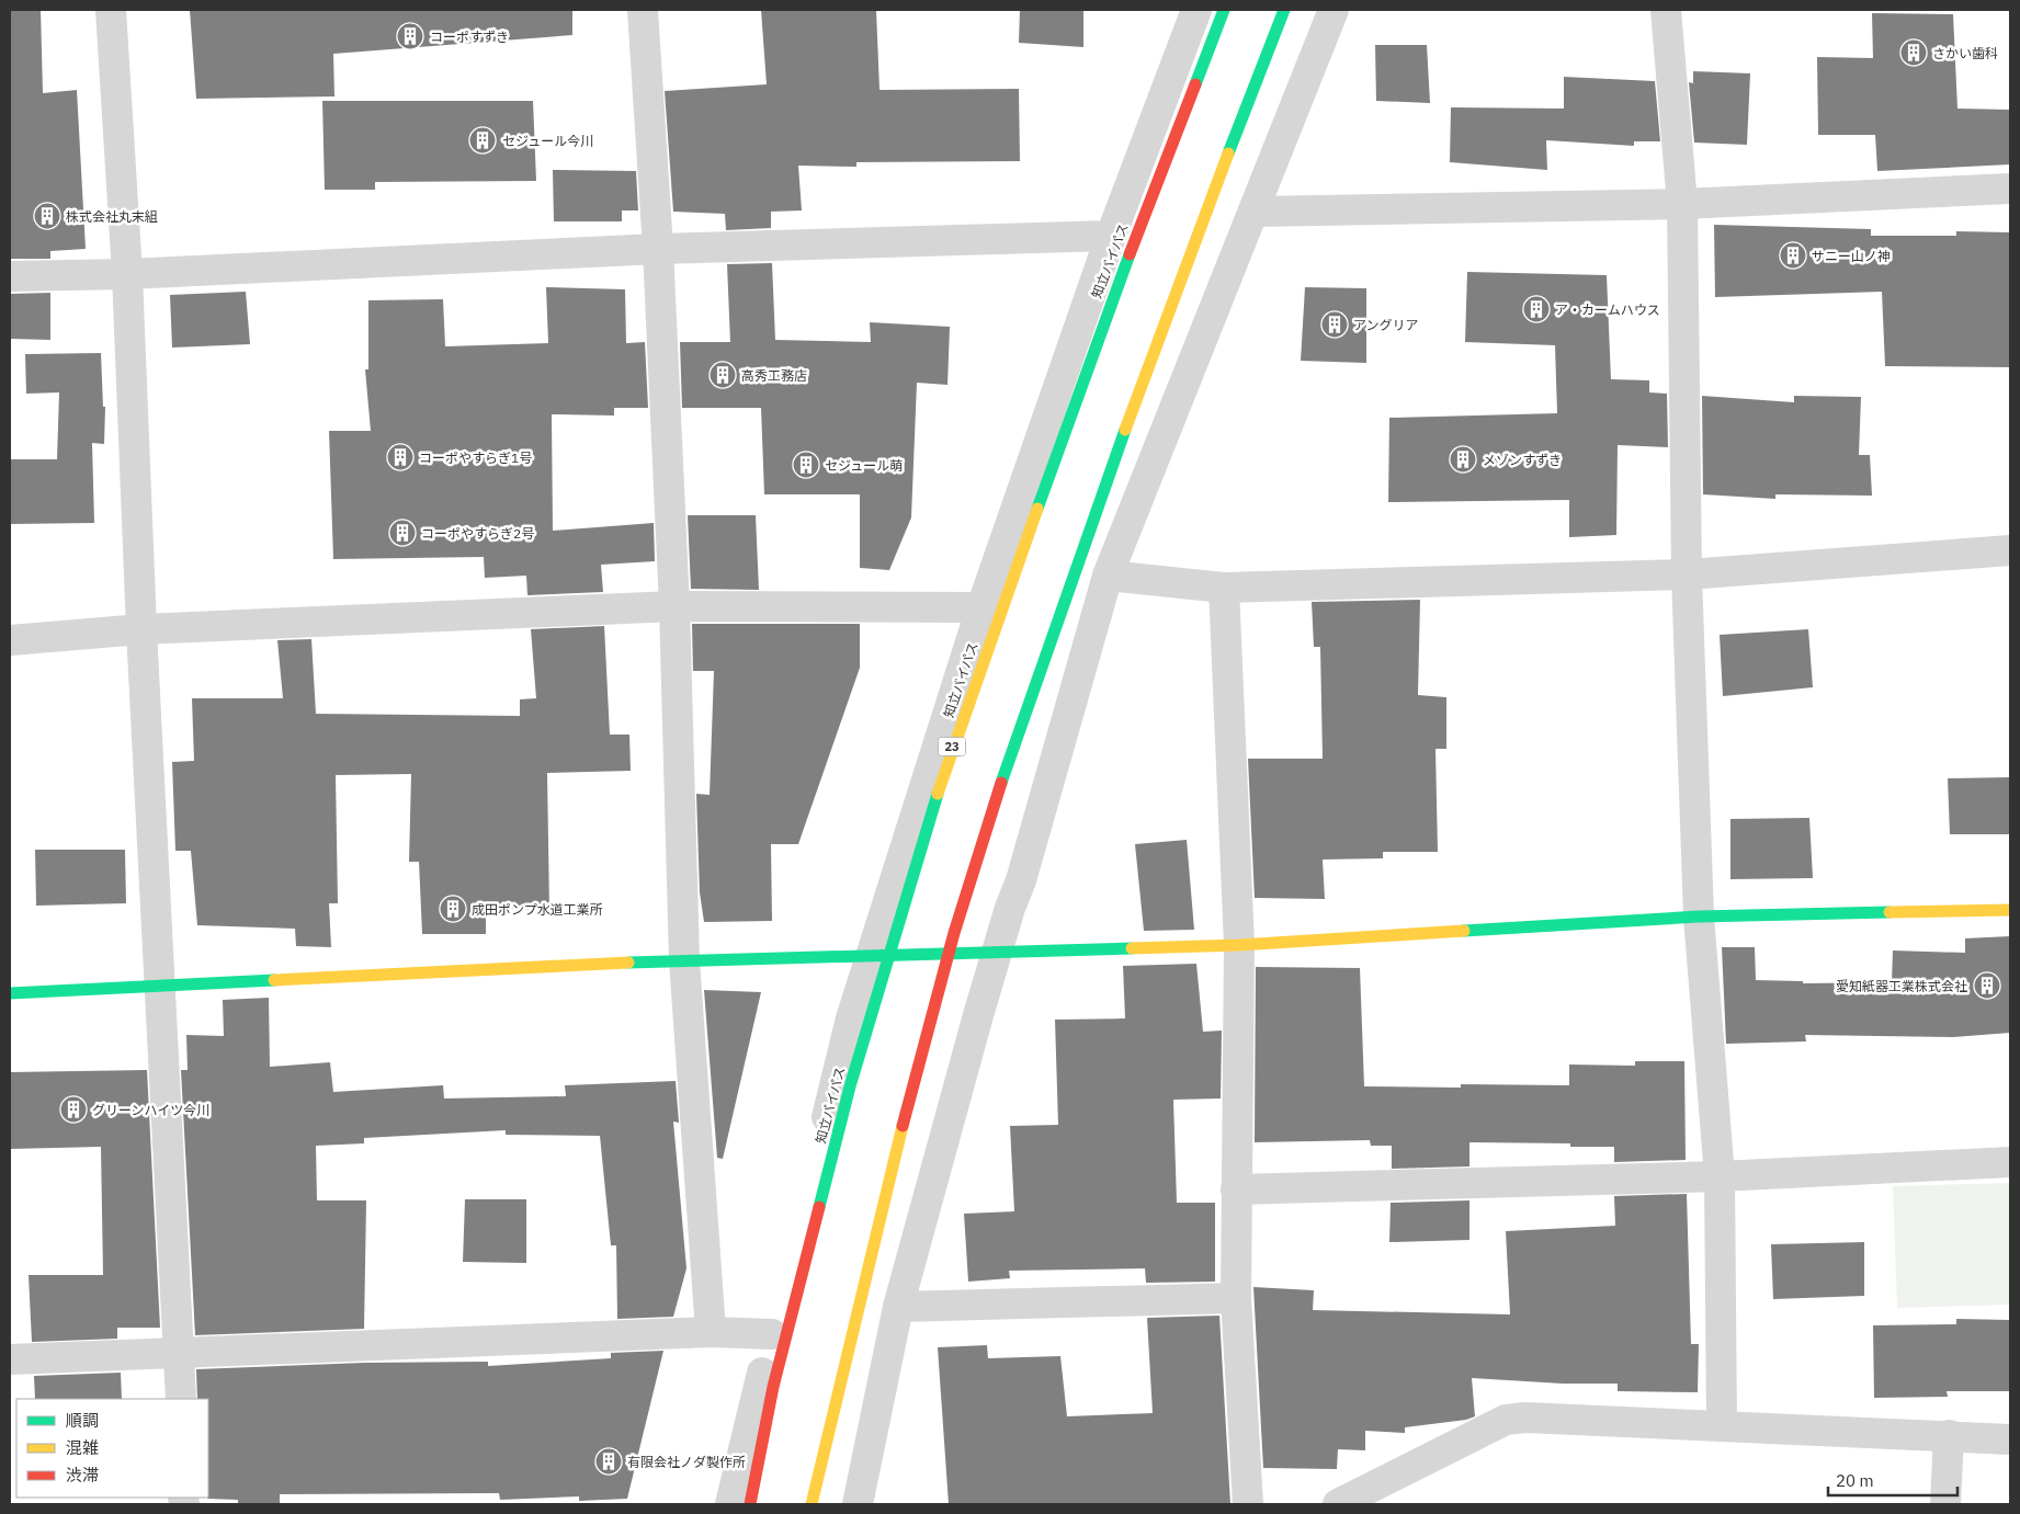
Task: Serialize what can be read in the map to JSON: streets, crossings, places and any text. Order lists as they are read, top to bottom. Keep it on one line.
{"streets":{"main road":["知立バイパス","23"]},"places":{"building":["コーポすずき","さかい歯科","セジュール今川","株式会社丸末組","サニー山ノ神","ア・カームハウス","アングリア","高秀工務店","コーポやすらぎ1号","メゾンすずき","セジュール萌","コーポやすらぎ2号","成田ポンプ水道工業所","愛知紙器工業株式会社","グリーンハイツ今川","有限会社ノダ製作所"]},"legend":["順調","混雑","渋滞"],"scale_bar":"20 m"}
